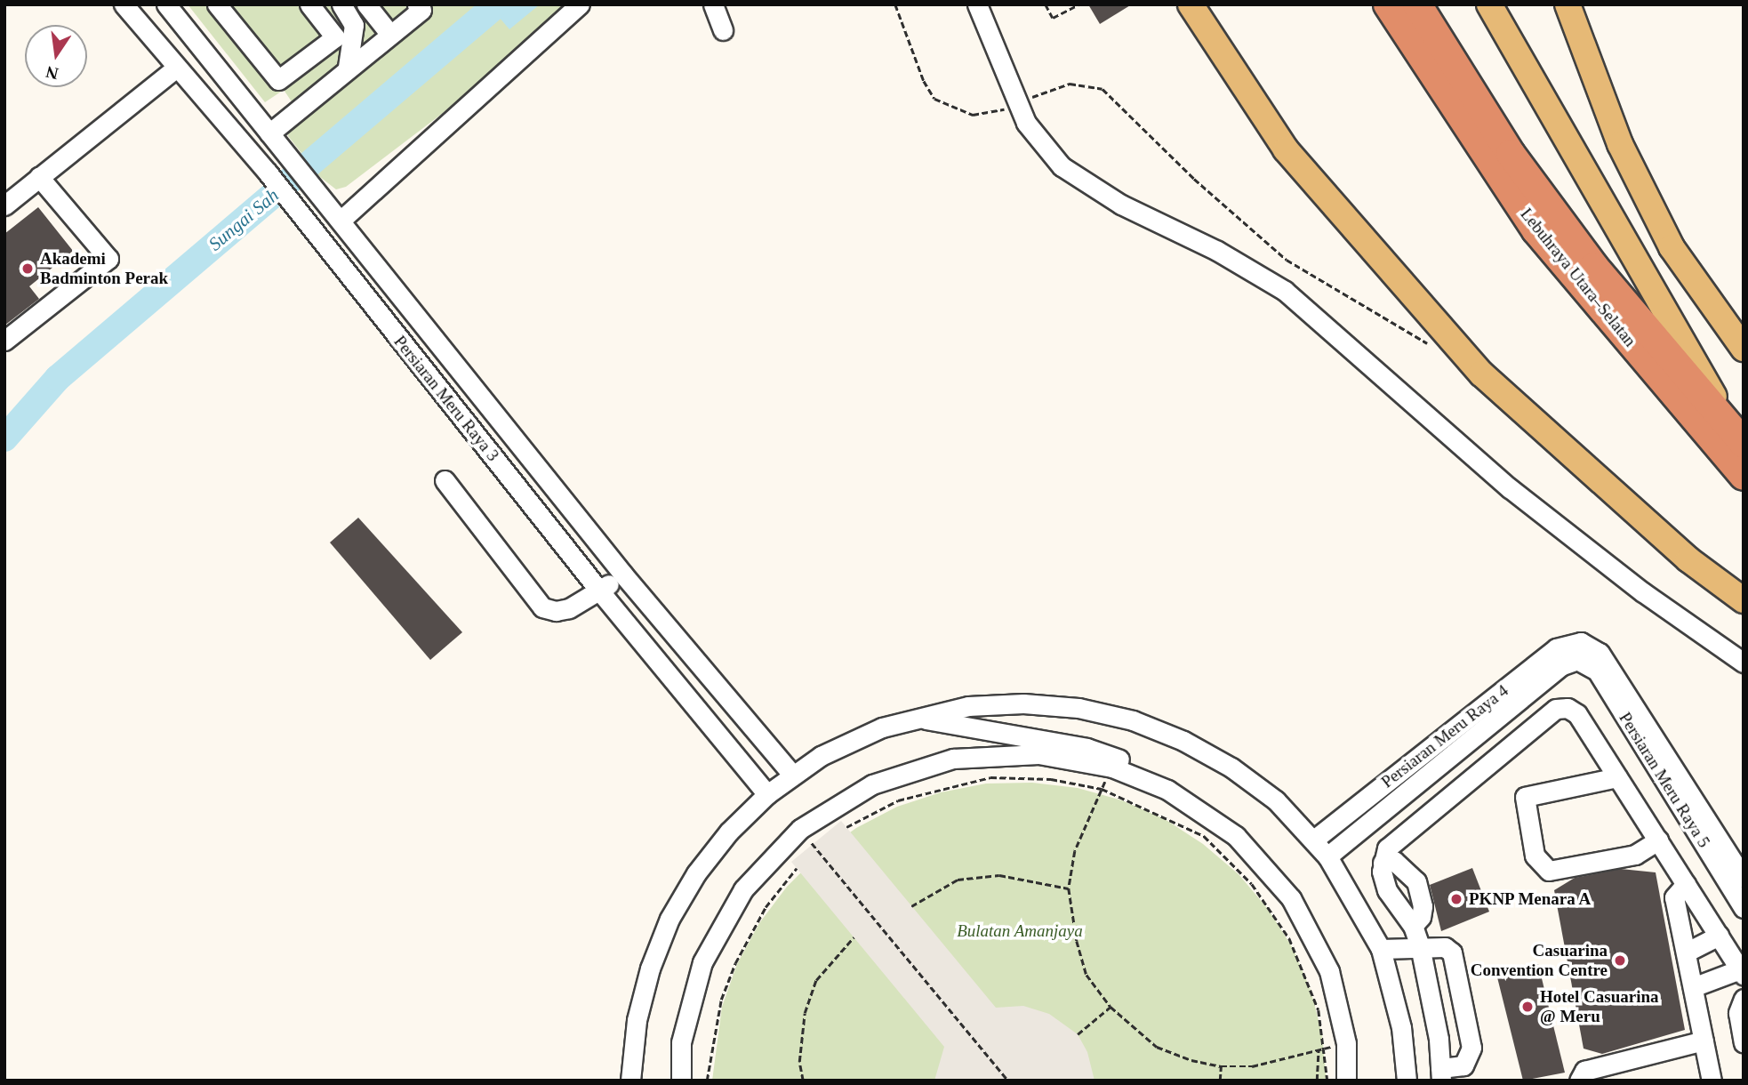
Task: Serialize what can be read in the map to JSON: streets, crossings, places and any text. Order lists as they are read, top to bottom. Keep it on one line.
{"streets":{"highway":["Lebuhraya Utara–Selatan"],"street":["Persiaran Meru Raya 3","Persiaran Meru Raya 4","Persiaran Meru Raya 5"]},"crossings":[["Persiaran Meru Raya 4","Persiaran Meru Raya 5"]],"water":["Sungai Sah"],"parks":["Bulatan Amanjaya"],"places":["Akademi Badminton Perak","PKNP Menara A","Casuarina Convention Centre","Hotel Casuarina @ Meru"],"north":"bottom"}
